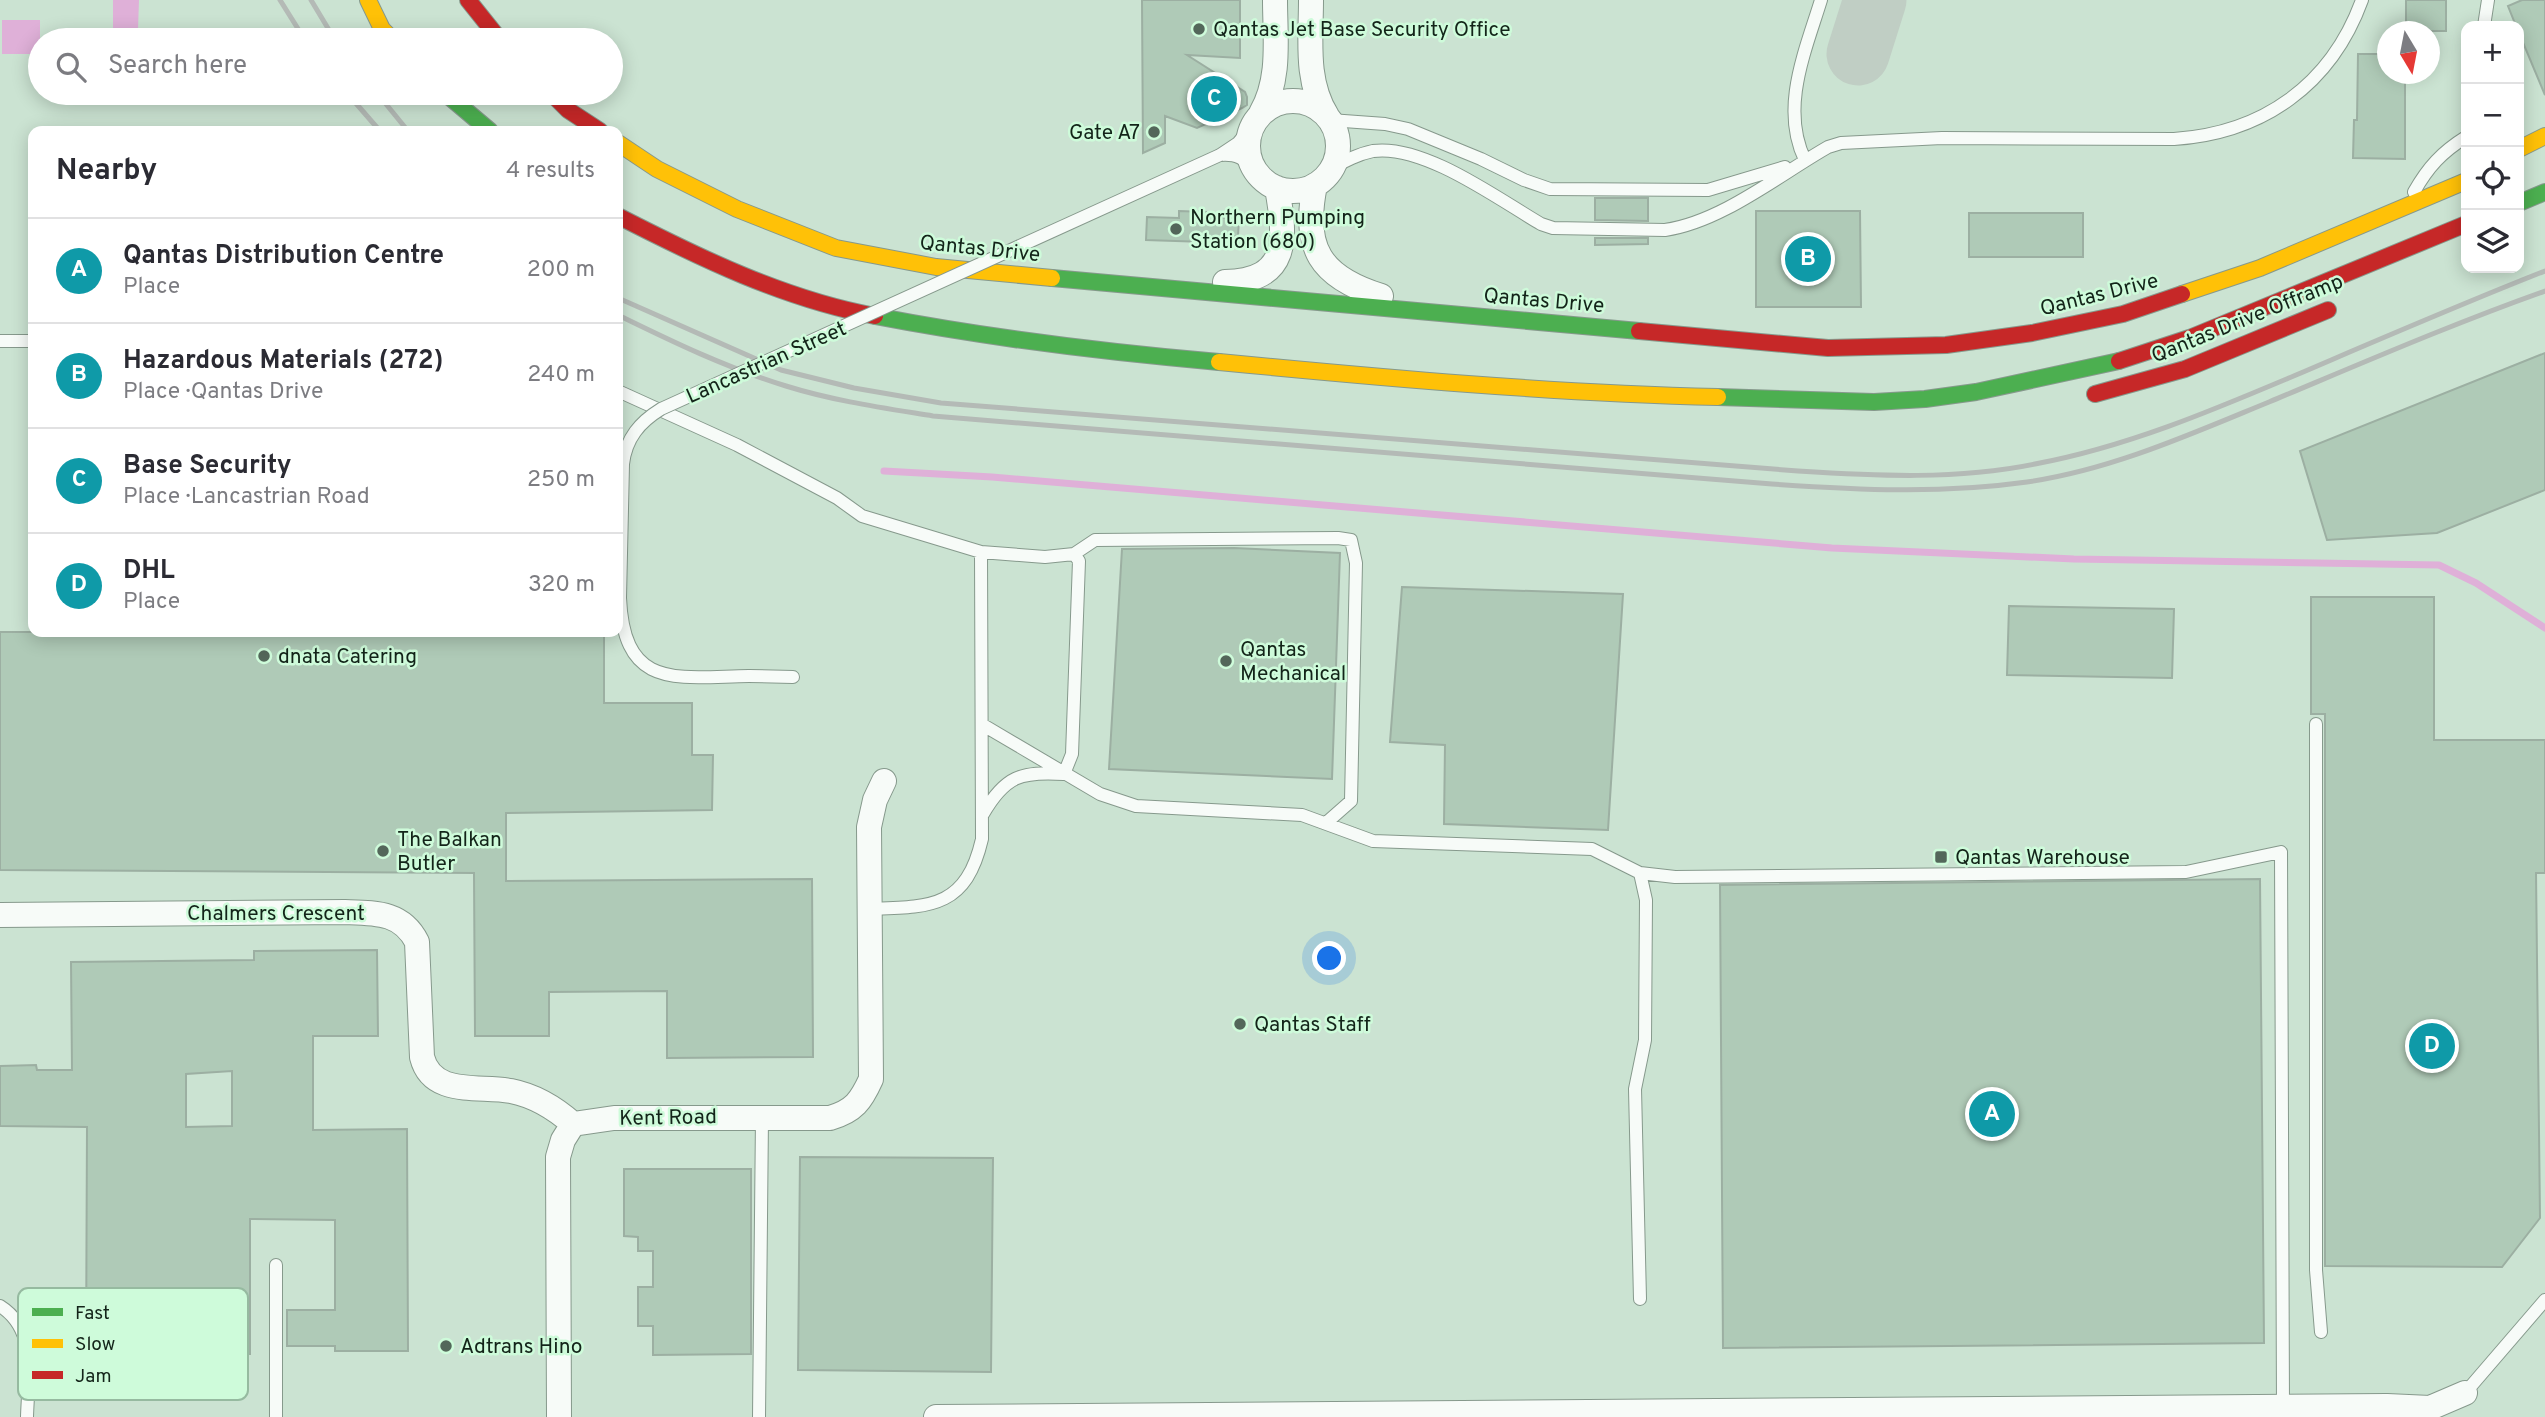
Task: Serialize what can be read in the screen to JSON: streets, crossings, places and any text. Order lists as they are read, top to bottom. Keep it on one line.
{"streets":{"highway":["Qantas Drive","Qantas Drive Offramp"],"street":["Chalmers Crescent","Kent Road"],"lane":["Lancastrian Street"]},"crossings":[["Chalmers Crescent","Kent Road"]],"places":{"other":["Qantas Jet Base Security Office","Gate A7","Northern Pumping Station (680)","dnata Catering","Qantas Mechanical","The Balkan Butler","Qantas Staff","Adtrans Hino"],"transit":["Qantas Warehouse"]},"legend":["Fast","Slow","Jam"],"north":"bottom","page":{"map_buttons":["+","−"],"search":"Search here","pins":["C","B","D","A"],"heading":["Nearby","4 results"],"list":[{"mark":"A","name":"Qantas Distribution Centre","note":"Place","value":"200 m"},{"mark":"B","name":"Hazardous Materials (272)","note":"Place · Qantas Drive","value":"240 m"},{"mark":"C","name":"Base Security","note":"Place · Lancastrian Road","value":"250 m"},{"mark":"D","name":"DHL","note":"Place","value":"320 m"}]}}
